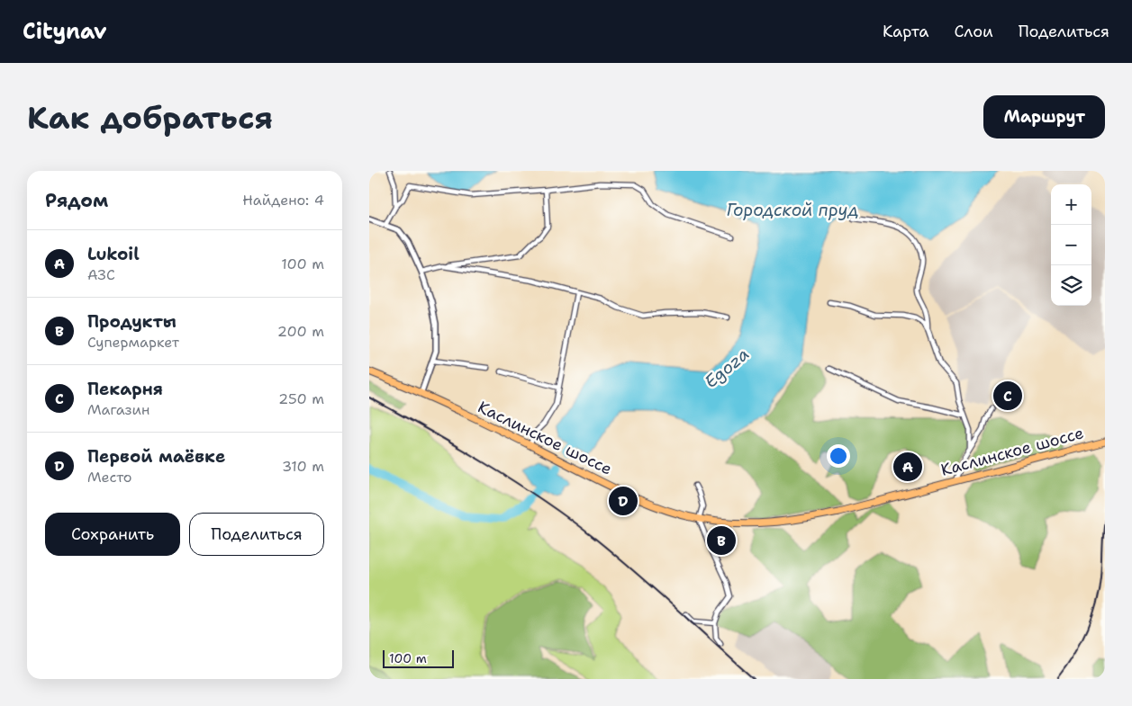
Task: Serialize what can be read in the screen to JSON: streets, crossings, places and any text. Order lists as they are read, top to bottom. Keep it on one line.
{"streets":{"main road":["Каслинское шоссе"]},"water":["Городской пруд","Egoza"],"scale_bar":"100 m","page":{"header":"Citynav","nav":["Карта","Слои","Поделиться"],"buttons":["Маршрут",["Сохранить","Поделиться"]],"title":"Как добраться","heading":["Рядом","Найдено: 4"],"map_buttons":["+","−"],"list":[{"mark":"A","name":"Lukoil","note":"АЗС","value":"100 m"},{"mark":"B","name":"Продукты","note":"Супермаркет","value":"200 m"},{"mark":"C","name":"Пекарня","note":"Магазин","value":"250 m"},{"mark":"D","name":"Первой маёвке","note":"Место","value":"310 m"}],"pins":["C","A","D","B"],"scale":"100 m"}}
